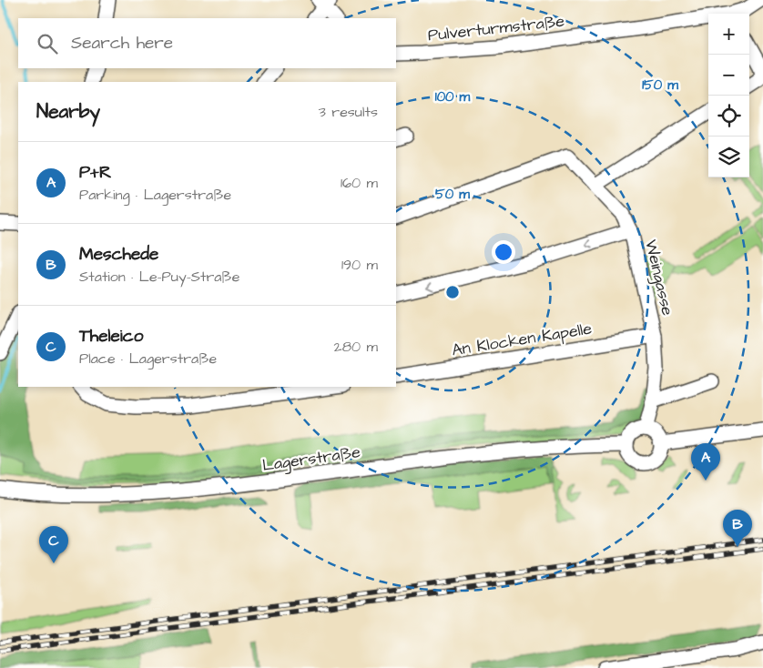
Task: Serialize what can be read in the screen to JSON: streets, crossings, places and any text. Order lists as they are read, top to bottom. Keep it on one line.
{"streets":{"street":["Pulverturmstraße","Weingasse","An Klocken Kapelle","Lagerstraße"]},"crossings":[["Weingasse","An Klocken Kapelle"],["Weingasse","Lagerstraße"]],"page":{"map_buttons":["+","−"],"search":"Search here","heading":["Nearby","3 results"],"list":[{"mark":"A","name":"P+R","note":"Parking · Lagerstraße","value":"160 m"},{"mark":"B","name":"Meschede","note":"Station · Le-Puy-Straße","value":"190 m"},{"mark":"C","name":"Theleico","note":"Place · Lagerstraße","value":"280 m"}],"pins":["A","B","C"]},"rings":["150 m","100 m","50 m"]}
